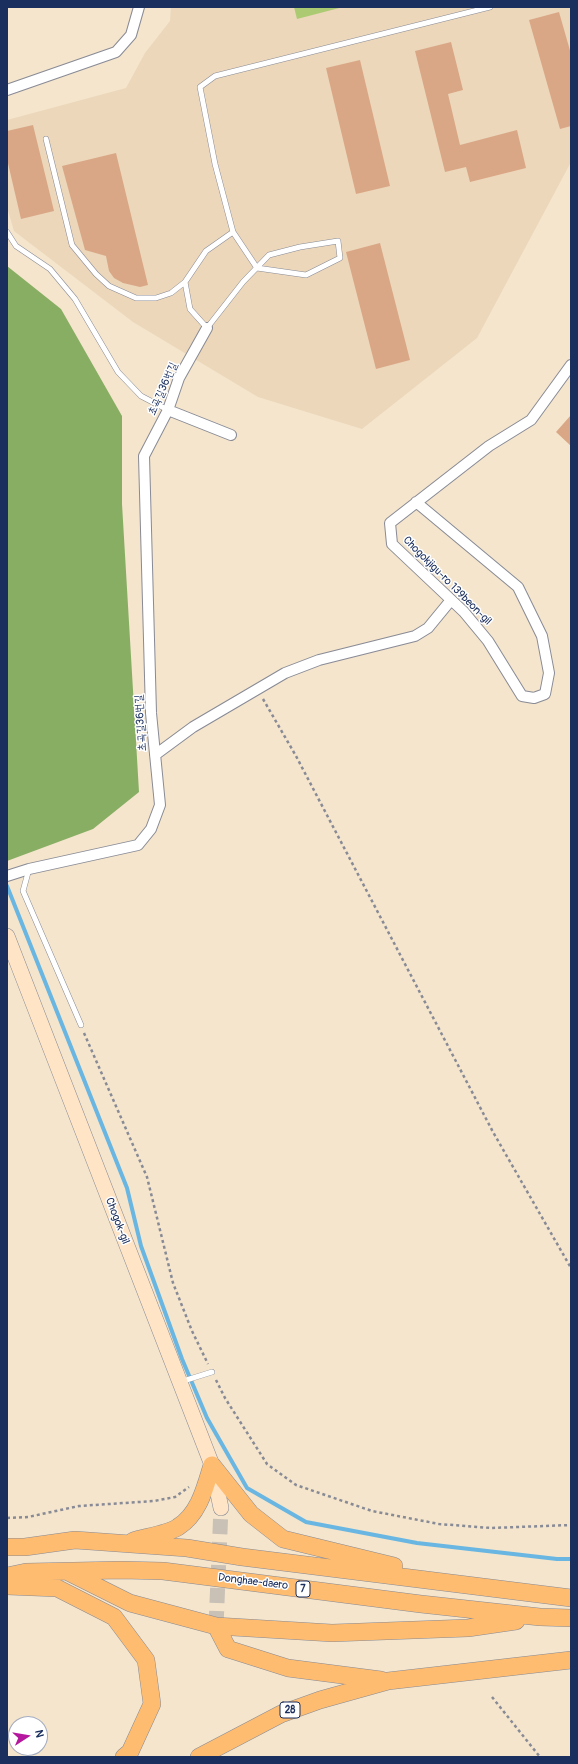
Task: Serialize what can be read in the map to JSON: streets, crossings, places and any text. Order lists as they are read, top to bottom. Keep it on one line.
{"streets":{"main road":["Donghae-daero","7","28"],"street":["초곡길36번길","Chogokjigu-ro 139beon-gil","Chogok-gil"]},"north":"right"}
